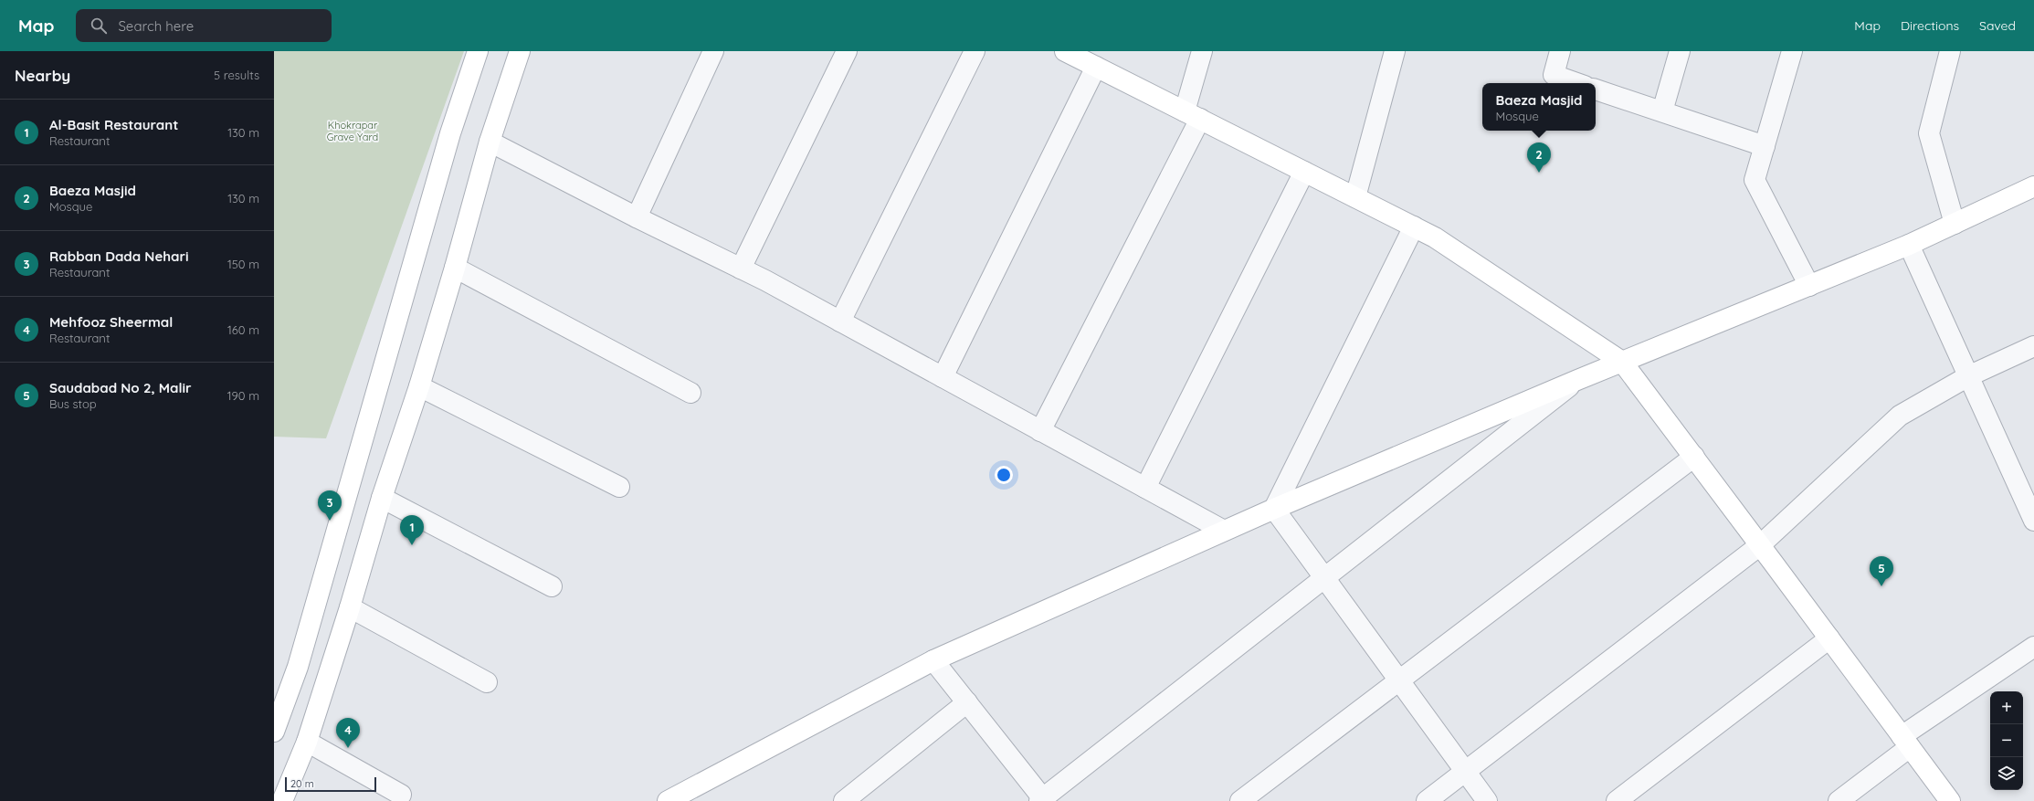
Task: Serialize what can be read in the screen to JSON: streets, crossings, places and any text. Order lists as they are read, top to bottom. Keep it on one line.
{"parks":["Khokrapar Grave Yard"],"scale_bar":"20 m","page":{"header":"Map","search":"Search here","nav":["Map","Directions","Saved"],"heading":["Nearby","5 results"],"popup":["Baeza Masjid","Mosque"],"list":[{"mark":"1","name":"Al-Basit Restaurant","note":"Restaurant","value":"130 m"},{"mark":"2","name":"Baeza Masjid","note":"Mosque","value":"130 m"},{"mark":"3","name":"Rabban Dada Nehari","note":"Restaurant","value":"150 m"},{"mark":"4","name":"Mehfooz Sheermal","note":"Restaurant","value":"160 m"},{"mark":"5","name":"Saudabad No 2, Malir","note":"Bus stop","value":"190 m"}],"pins":["2","3","1","5","4"],"map_buttons":["+","−"],"scale":"20 m"}}
